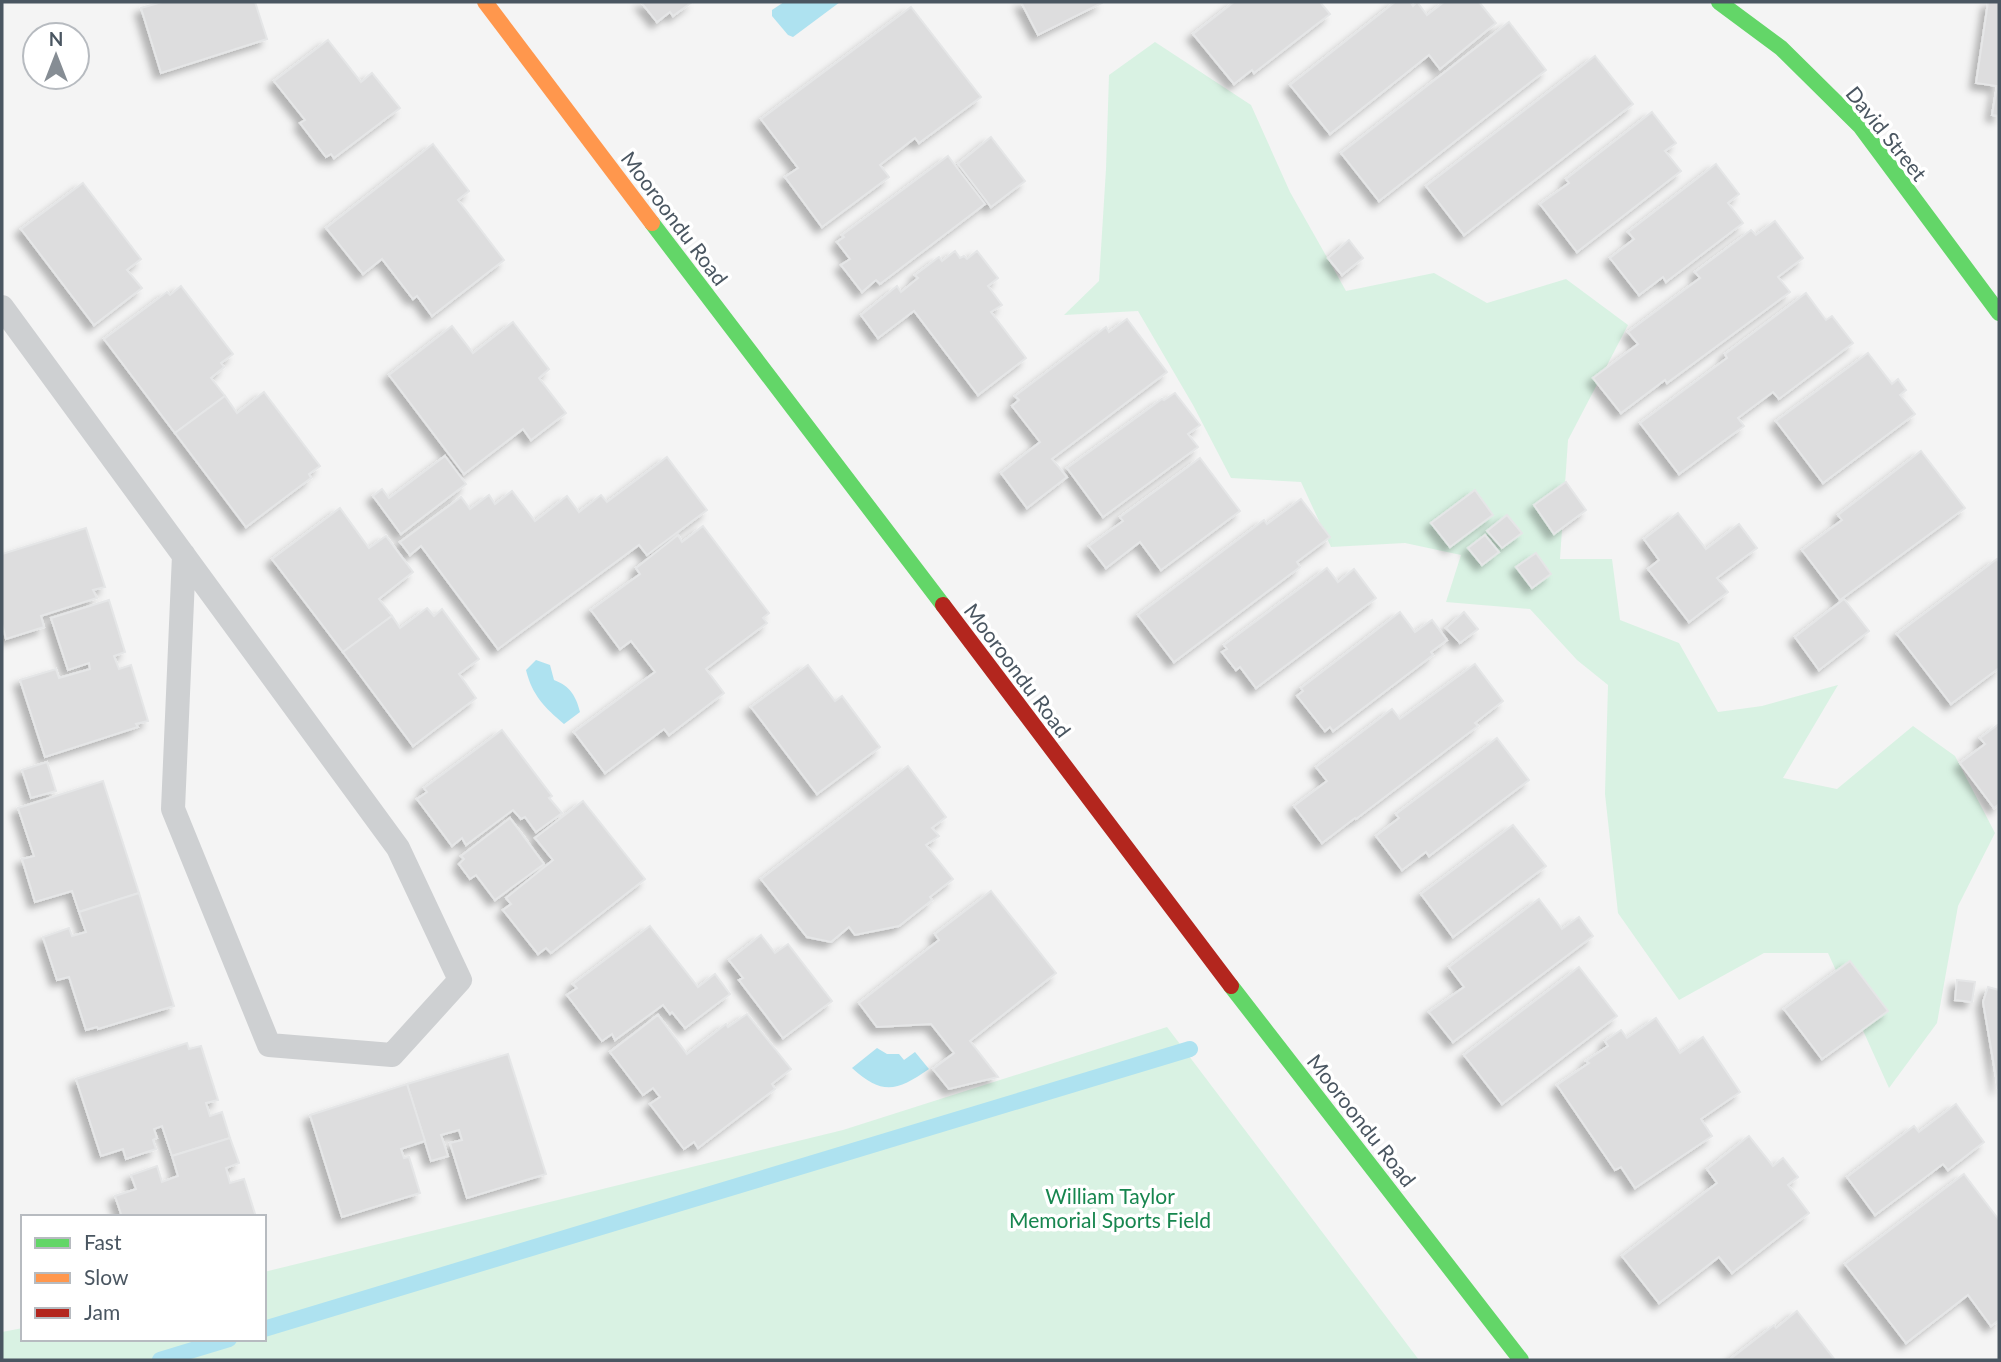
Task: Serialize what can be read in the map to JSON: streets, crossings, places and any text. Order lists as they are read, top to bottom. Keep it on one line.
{"streets":{"street":["David Street","Mooroondu Road"]},"parks":["William Taylor Memorial Sports Field"],"legend":["Fast","Slow","Jam"],"north":"top"}
